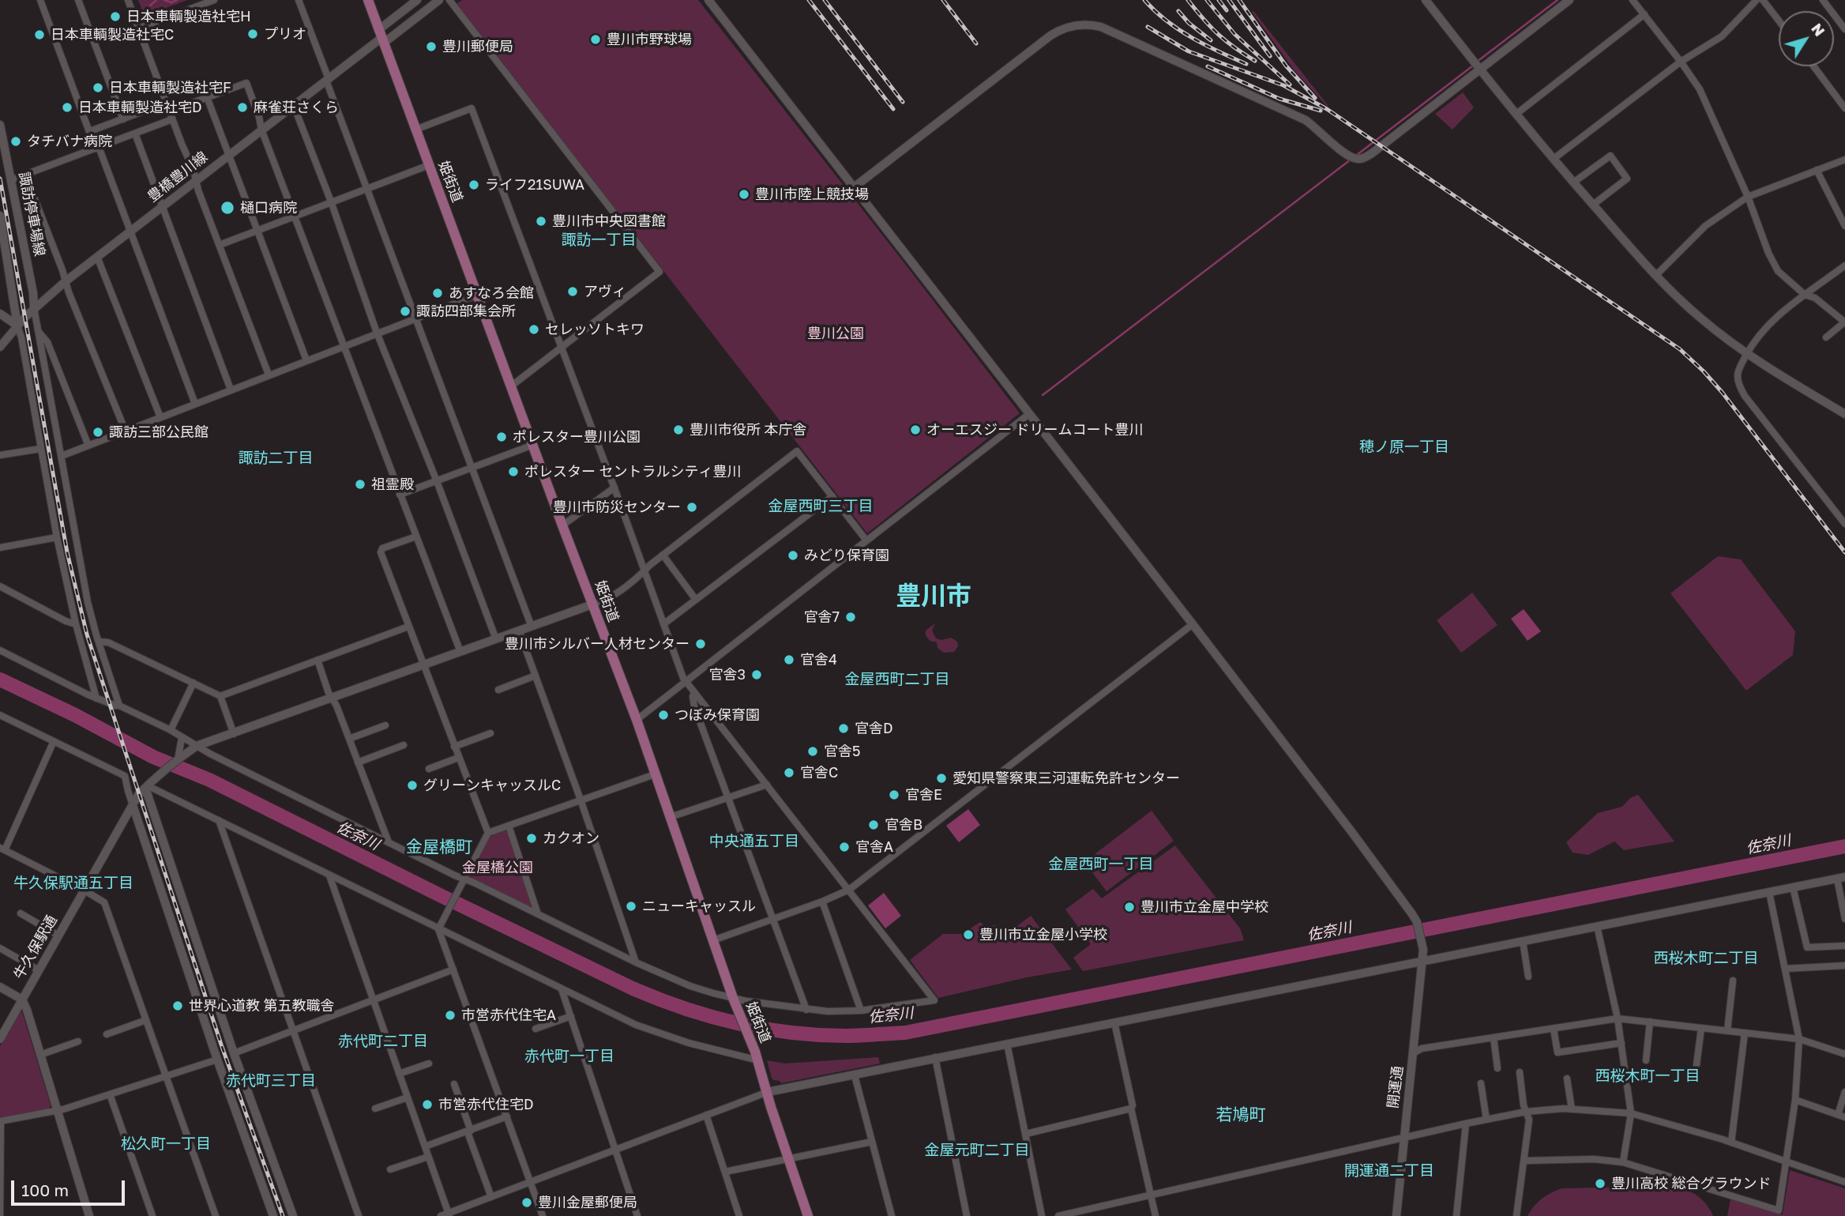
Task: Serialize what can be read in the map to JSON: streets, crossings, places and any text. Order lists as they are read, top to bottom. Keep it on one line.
{"streets":{"main road":["姫街道"],"street":["豊橋豊川線","諏訪停車場線","牛久保駅通","開運通"]},"crossings":[["豊橋豊川線","姫街道"],["豊橋豊川線","諏訪停車場線"],["姫街道","牛久保駅通"]],"districts":["諏訪一丁目","穂ノ原一丁目","諏訪二丁目","金屋西町三丁目","豊川市","金屋西町二丁目","中央通五丁目","金屋橋町","金屋西町一丁目","牛久保駅通五丁目","西桜木町二丁目","赤代町二丁目","赤代町一丁目","西桜木町一丁目","赤代町三丁目","若鳩町","松久町一丁目","金屋元町二丁目","開運通二丁目"],"water":["佐奈川"],"parks":["豊川公園","金屋橋公園"],"places":["日本車輌製造社宅H","プリオ","日本車輌製造社宅C","豊川市野球場","豊川郵便局","日本車輌製造社宅F","日本車輌製造社宅D","麻雀荘さくら","タチバナ病院","ライフ21SUWA","豊川市陸上競技場","樋口病院","豊川市中央図書館","アヴィ","あすなろ会館","諏訪四部集会所","セレッソトキワ","豊川市役所 本庁舎","オーエスジー ドリームコート豊川","諏訪三部公民館","ポレスター豊川公園","ポレスター セントラルシティ豊川","祖霊殿","豊川市防災センター","みどり保育園","官舎7","豊川市シルバー人材センター","官舎4","官舎3","つぼみ保育園","官舎D","官舎5","官舎C","愛知県警察東三河運転免許センター","グリーンキャッスルC","官舎E","官舎B","カクオン","官舎A","ニューキャッスル","豊川市立金屋中学校","豊川市立金屋小学校","世界心道教 第五教職舎","市営赤代住宅A","市営赤代住宅D","豊川高校 総合グラウンド","豊川金屋郵便局"],"scale_bar":"100 m","north":"top right"}
